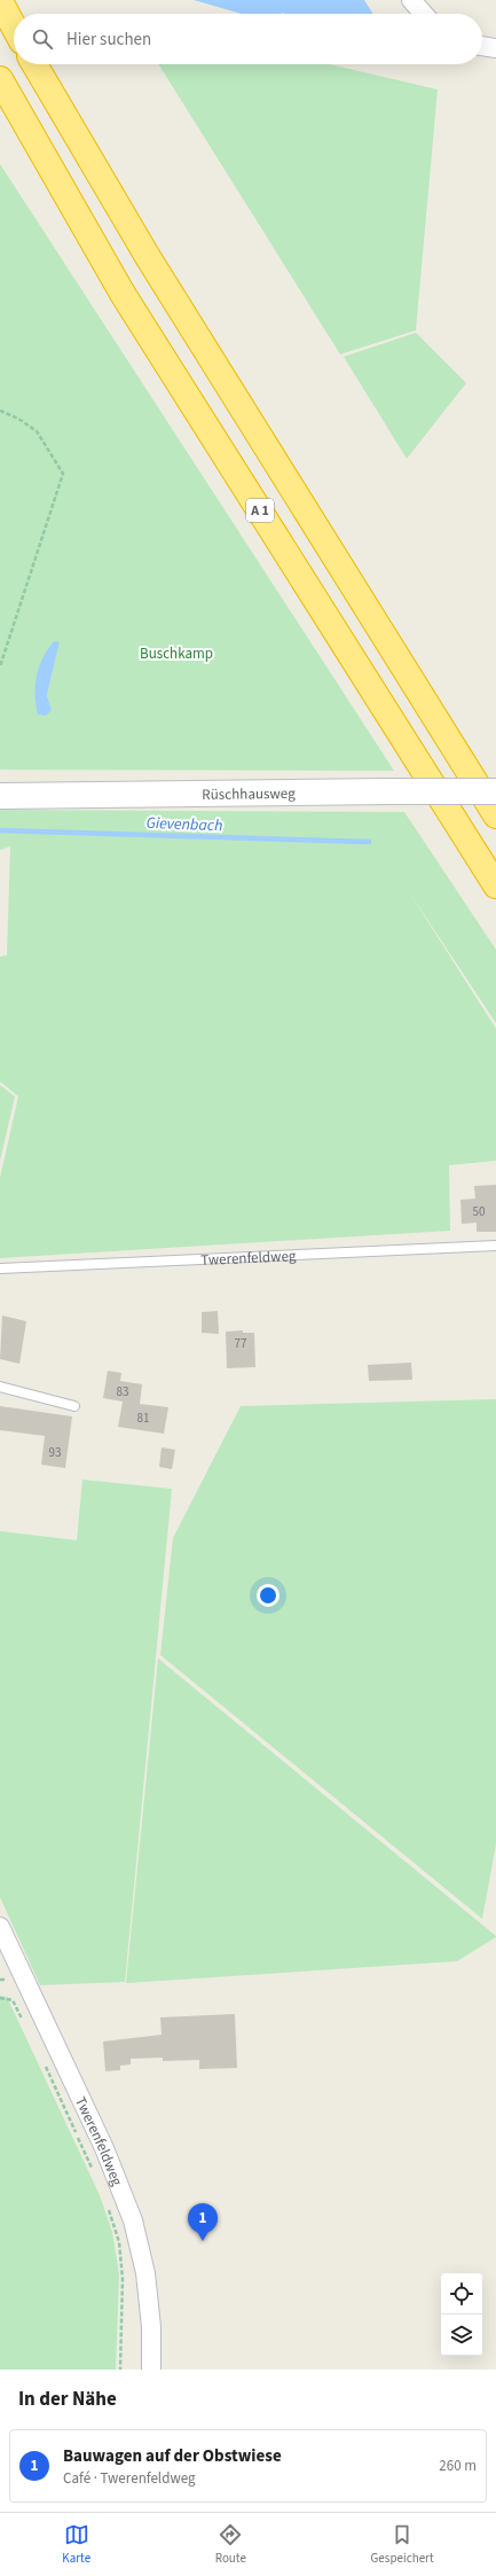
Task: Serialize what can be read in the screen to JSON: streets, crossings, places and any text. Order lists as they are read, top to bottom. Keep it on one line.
{"streets":{"highway":["A 1"],"main road":["Rüschhausweg"],"street":["Twerenfeldweg"]},"water":["Gievenbach"],"parks":["Buschkamp"],"house_numbers":["50","77","83","81","93"],"page":{"search":"Hier suchen","pins":"1","heading":"In der Nähe","list":[{"mark":"1","name":"Bauwagen auf der Obstwiese","note":"Café · Twerenfeldweg","value":"260 m"}],"nav":["Karte","Route","Gespeichert"]}}
